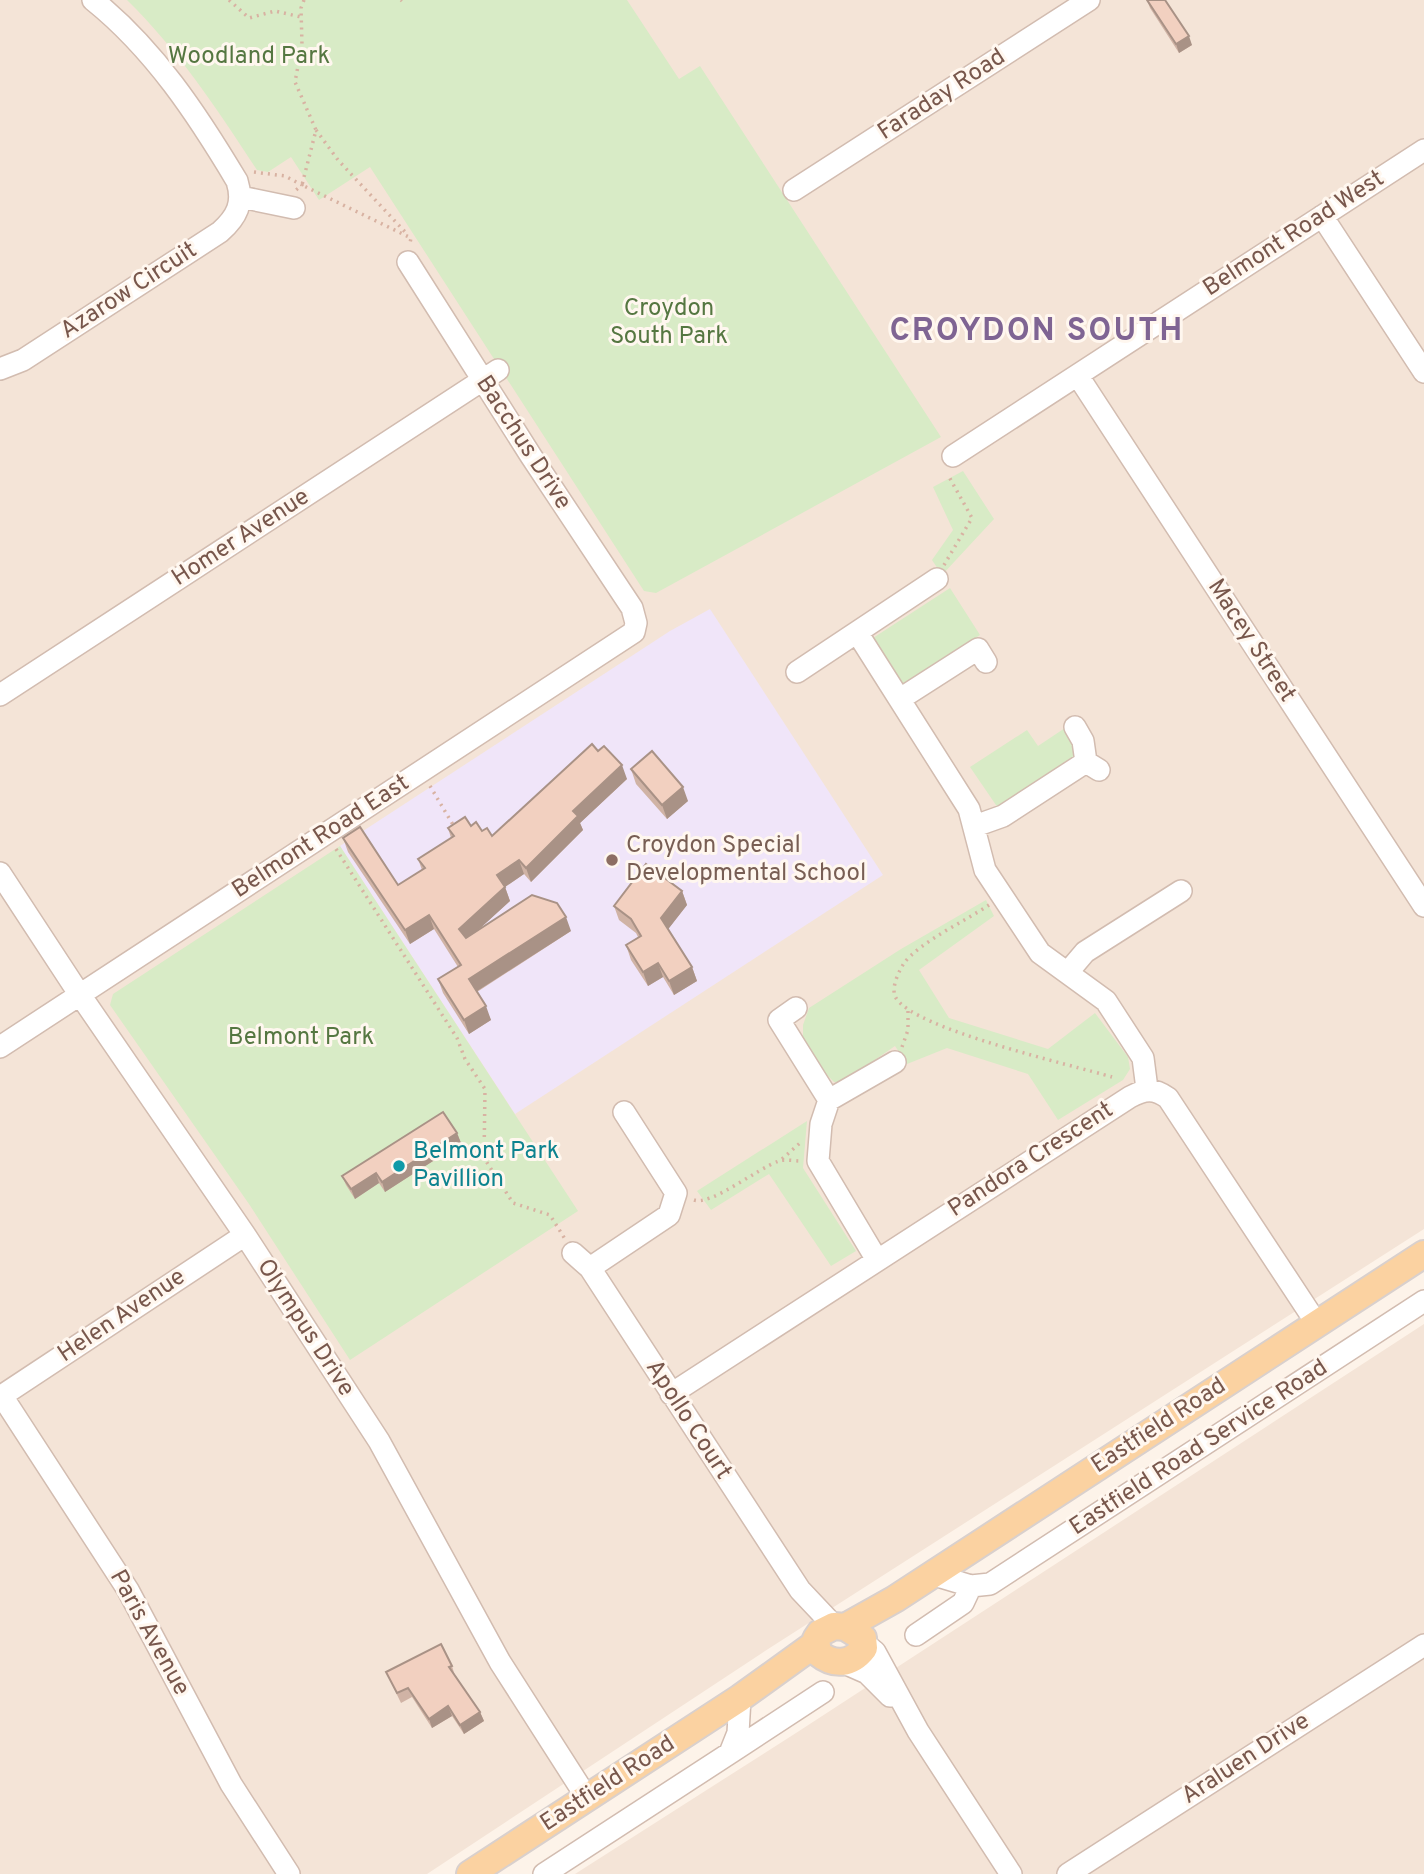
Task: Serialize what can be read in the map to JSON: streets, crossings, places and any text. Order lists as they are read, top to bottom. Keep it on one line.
{"streets":{"main road":["Eastfield Road"],"street":["Faraday Road","Belmont Road West","Azarow Circuit","Bacchus Drive","Homer Avenue","Macey Street","Belmont Road East","Pandora Crescent","Helen Avenue","Olympus Drive","Apollo Court","Eastfield Road Service Road","Paris Avenue","Araluen Drive"]},"crossings":[["Belmont Road West","Macey Street"],["Bacchus Drive","Homer Avenue"],["Bacchus Drive","Belmont Road East"],["Belmont Road East","Olympus Drive"],["Pandora Crescent","Apollo Court"],["Helen Avenue","Olympus Drive"],["Helen Avenue","Paris Avenue"],["Olympus Drive","Eastfield Road"],["Apollo Court","Eastfield Road"]],"districts":["CROYDON SOUTH"],"parks":["Woodland Park","Croydon South Park","Belmont Park"],"places":["Croydon Special Developmental School","Belmont Park Pavillion"]}
